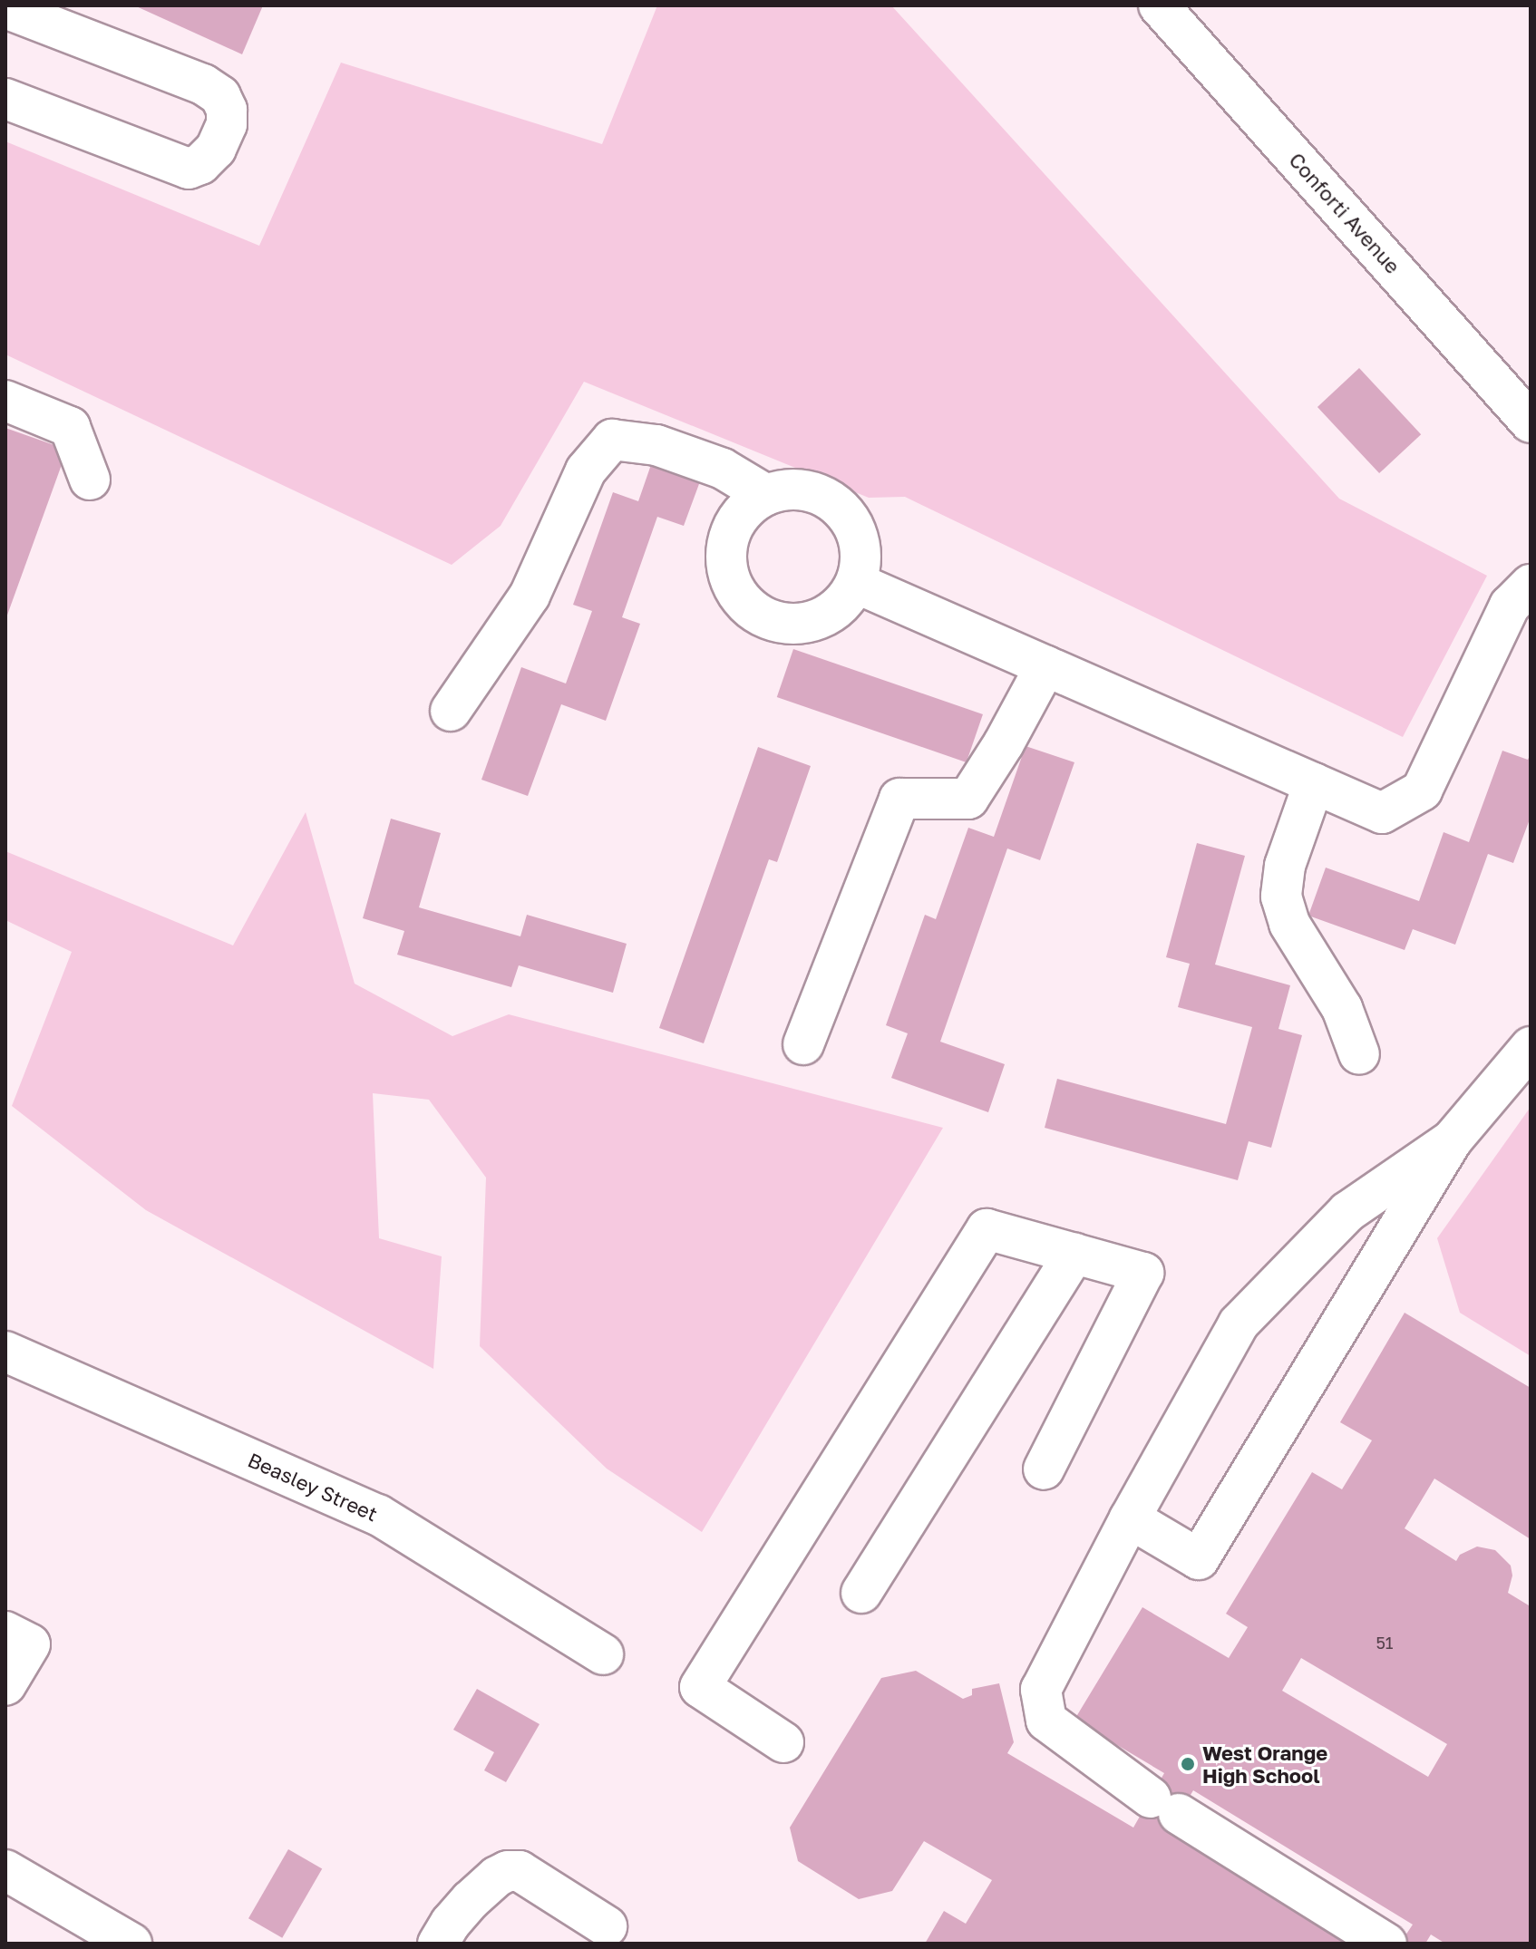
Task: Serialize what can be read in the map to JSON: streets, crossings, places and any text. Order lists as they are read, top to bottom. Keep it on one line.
{"streets":{"street":["Conforti Avenue","Beasley Street"]},"places":["West Orange High School"],"house_numbers":["51"]}
